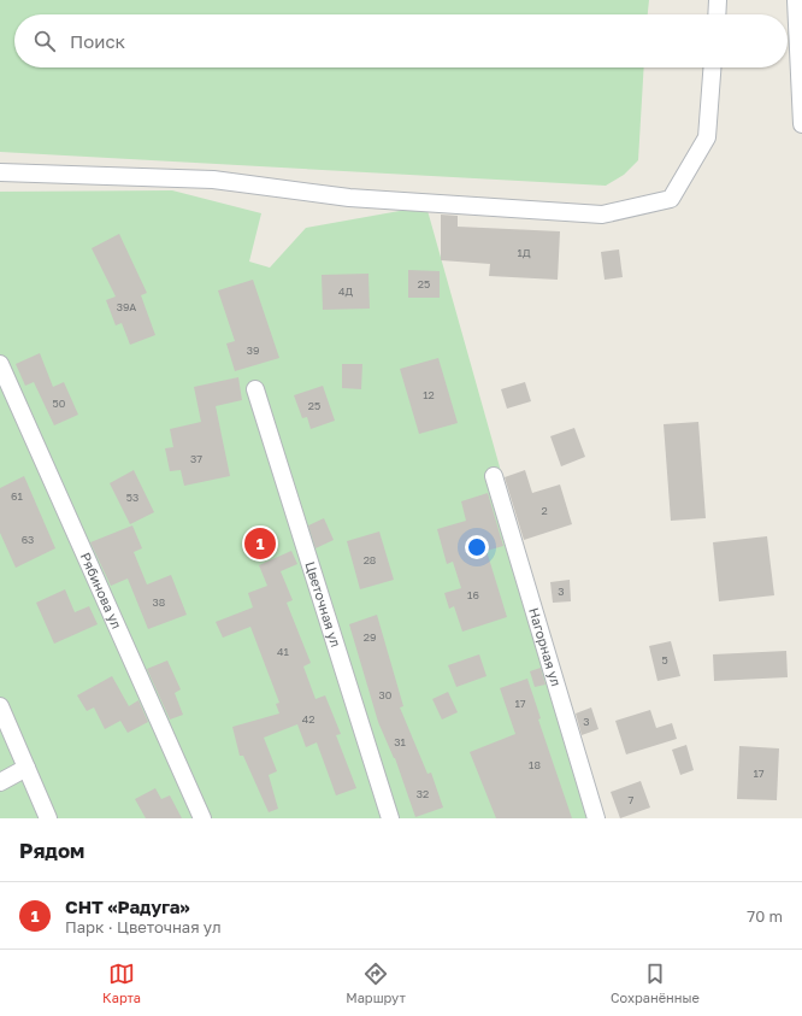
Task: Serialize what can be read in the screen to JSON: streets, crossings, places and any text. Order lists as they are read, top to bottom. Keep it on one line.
{"streets":{"street":["Рябинова ул","Цветочная ул","Нагорная ул"]},"house_numbers":["1Д","25","4Д","39А","39","12","50","25","37","61","53","2","63","28","3","16","38","29","41","5","30","17","42","3","31","18","17","32","7"],"page":{"search":"Поиск","pins":"1","heading":"Рядом","list":[{"mark":"1","name":"СНТ «Радуга»","note":"Парк · Цветочная ул","value":"70 m"}],"nav":["Карта","Маршрут","Сохранённые"]}}
